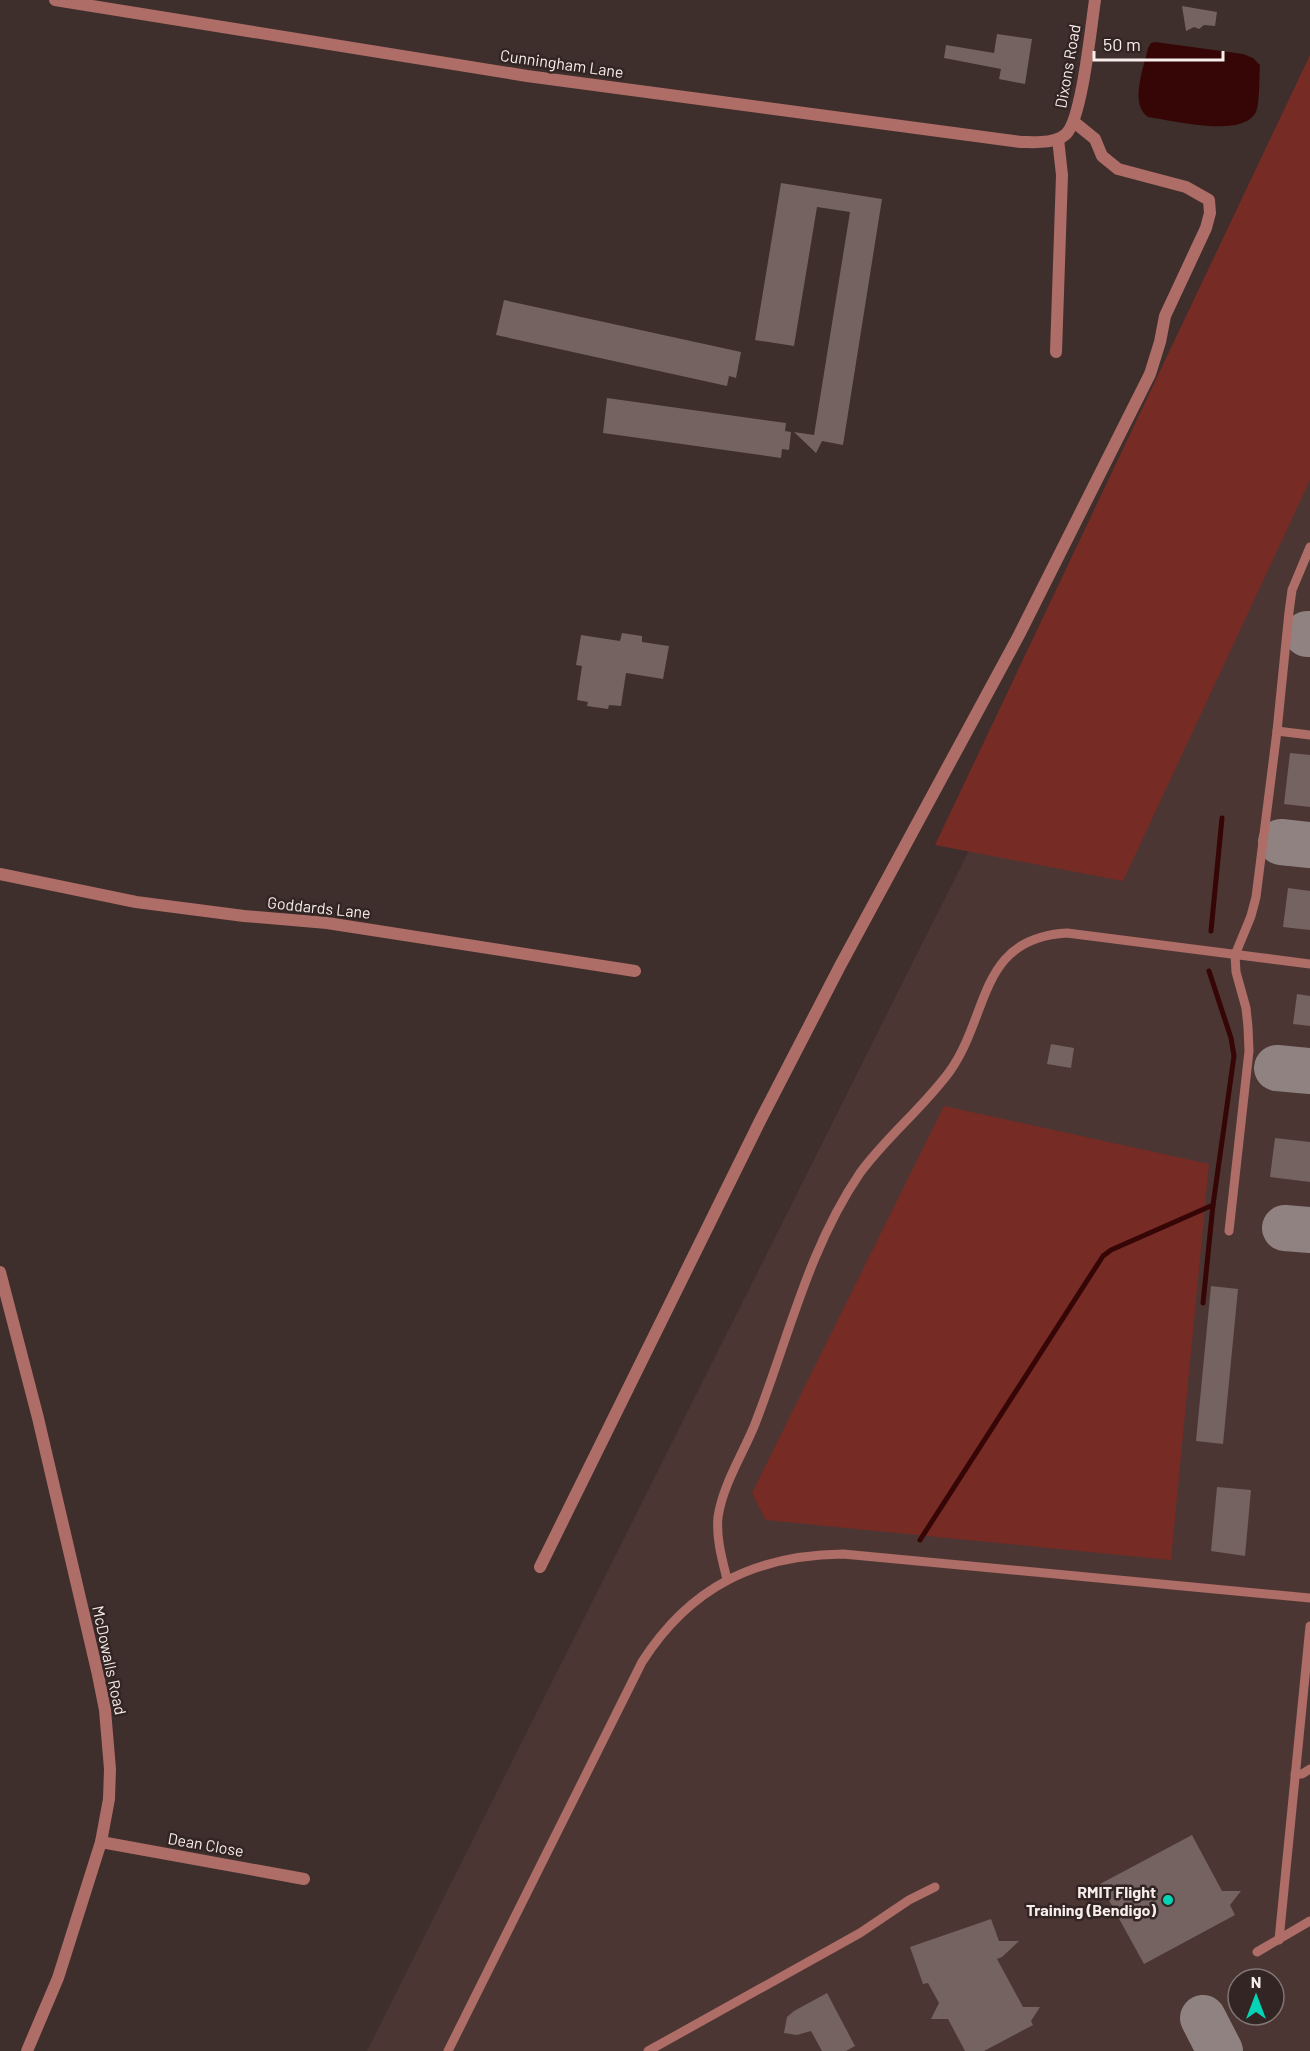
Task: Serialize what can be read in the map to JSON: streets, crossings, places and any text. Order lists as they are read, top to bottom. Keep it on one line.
{"streets":{"street":["Cunningham Lane","Dixons Road","Goddards Lane","McDowalls Road","Dean Close"]},"crossings":[["Cunningham Lane","Dixons Road"],["McDowalls Road","Dean Close"]],"places":["RMIT Flight Training (Bendigo)"],"scale_bar":"50 m","north":"top"}
